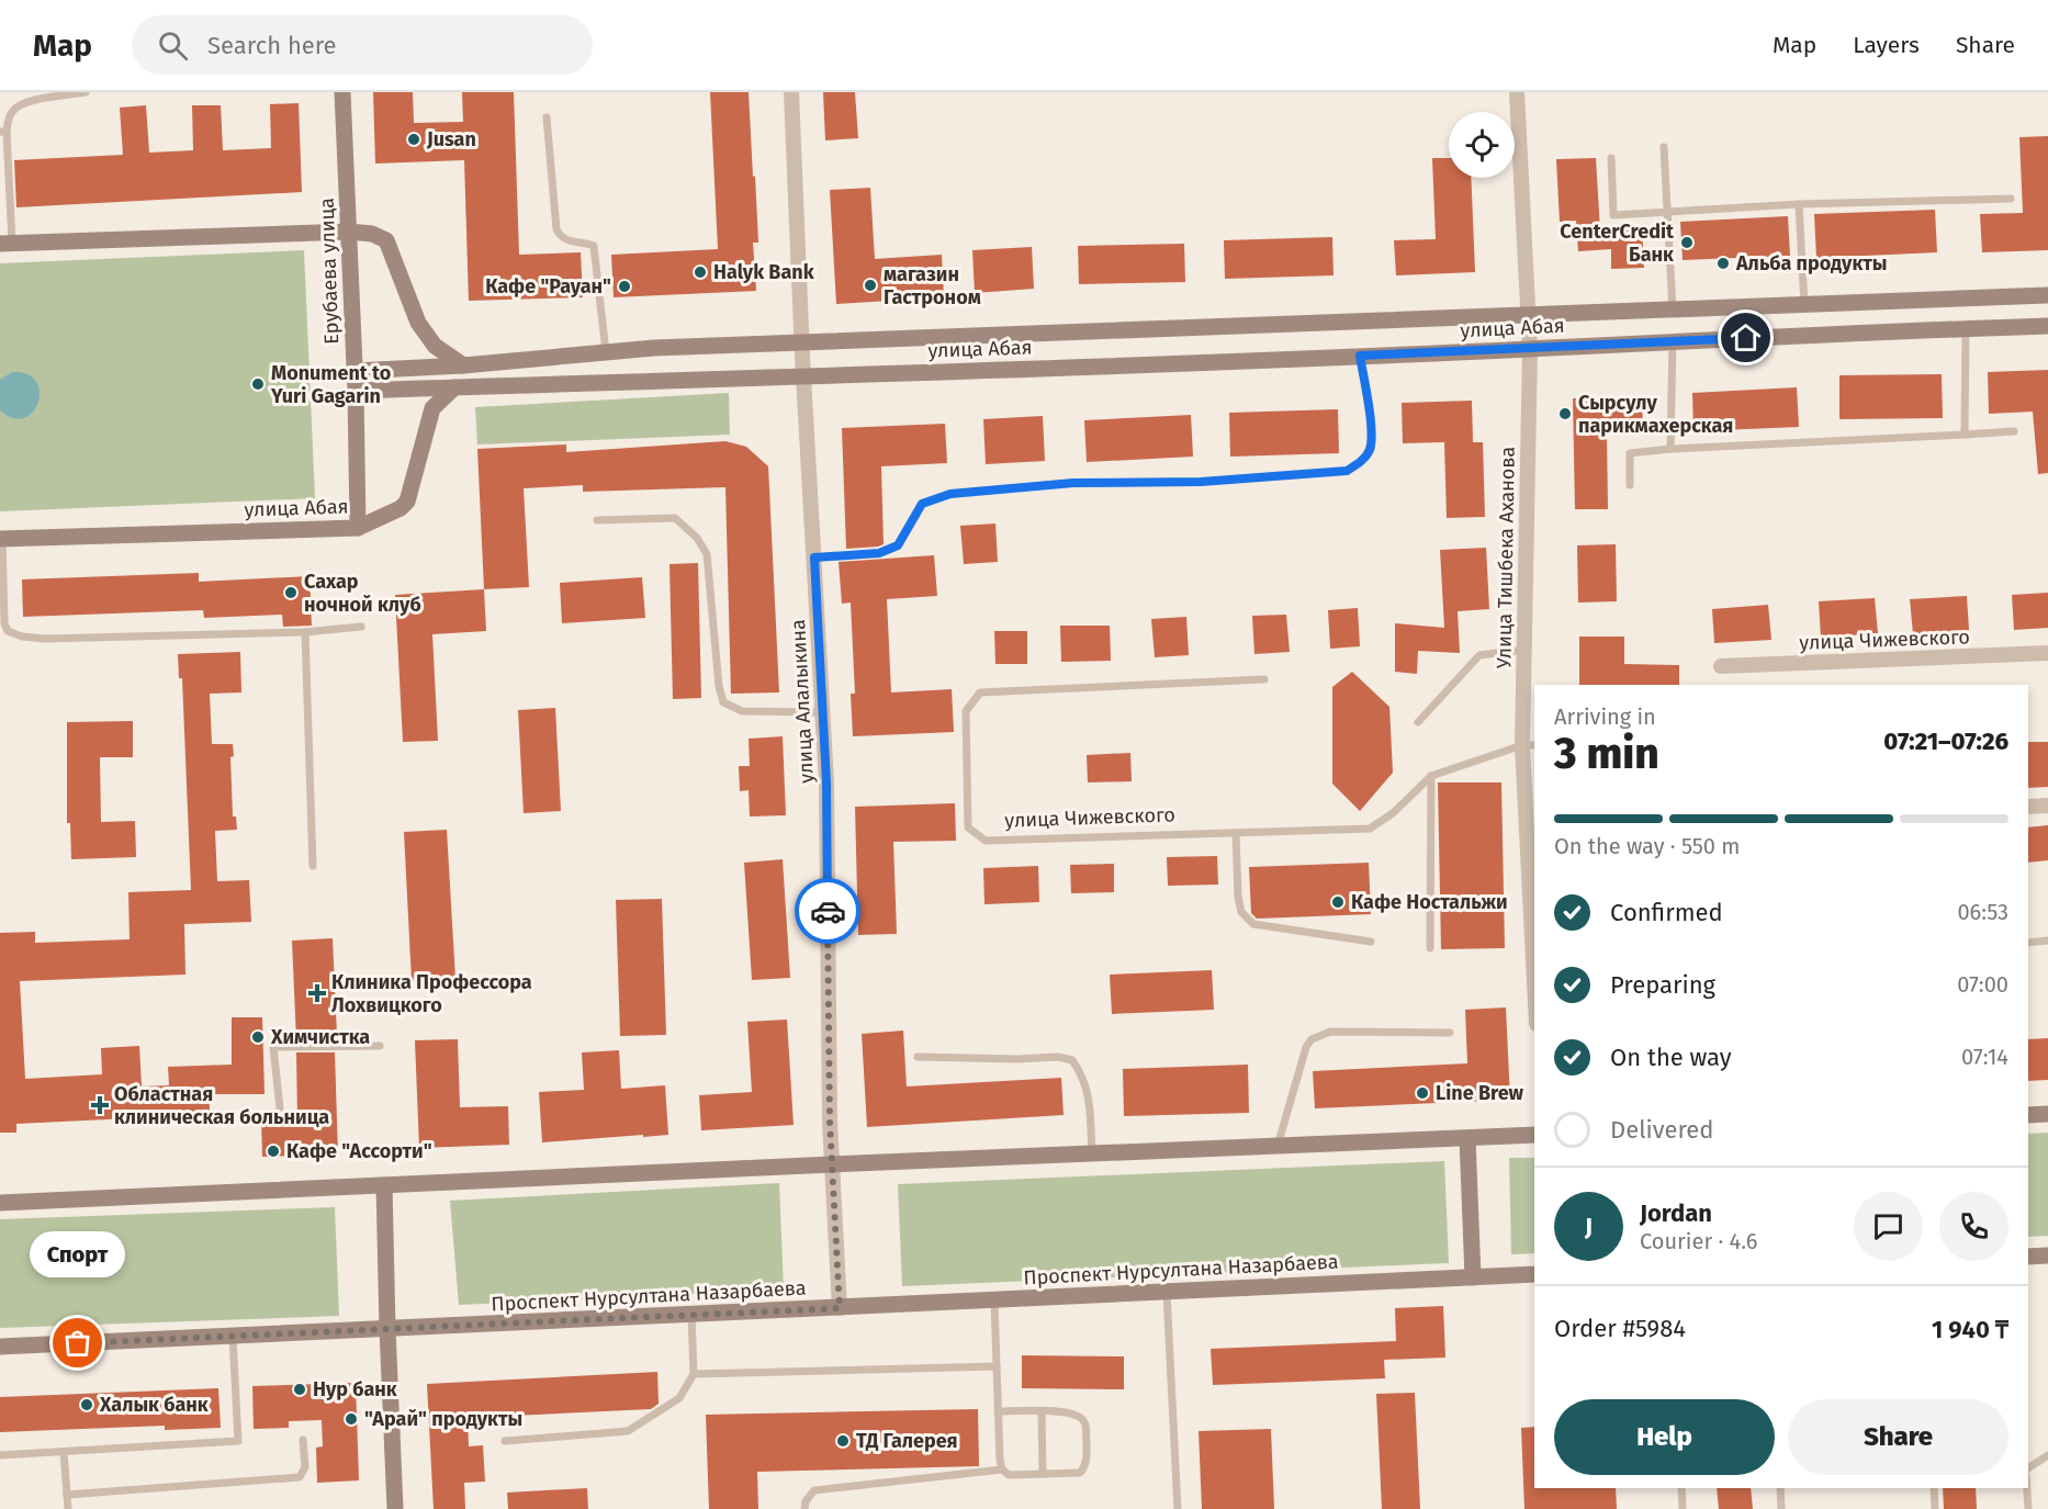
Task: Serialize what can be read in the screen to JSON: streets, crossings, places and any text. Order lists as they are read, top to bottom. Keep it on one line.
{"streets":{"main road":["Ерубаева улица","улица Абая","Проспект Нурсултана Назарбаева"],"street":["Улица Тишбека Аханова","улица Чижевского","улица Алалыкина"]},"crossings":[["Ерубаева улица","улица Абая"],["улица Абая","Улица Тишбека Аханова"],["улица Абая","улица Алалыкина"],["Улица Тишбека Аханова","улица Чижевского"],["улица Алалыкина","Проспект Нурсултана Назарбаева"]],"places":{"other":["Jusan","CenterCredit Банк","Альба продукты","Halyk Bank","магазин Гастроном","Кафе \"Рауан\"","Monument to Yuri Gagarin","Сырсулу парикмахерская","Сахар ночной клуб","Кафе Ностальжи","Химчистка","Line Brew","Кафе \"Ассорти\"","Спорт","Нур банк","Халык банк","\"Арай\" продукты","ТД Галерея"],"health":["Клиника Профессора Лохвицкого","Областная клиническая больница"]},"page":{"header":"Map","search":"Search here","nav":["Map","Layers","Share"],"heading":["3 min","Arriving in","07:21–07:26"],"panel":["Jordan","Courier · 4.6","Order #5984","1 940 ₸"],"bar":"On the way · 550 m","list":[["Confirmed","06:53"],["Preparing","07:00"],["On the way","07:14"],"Delivered"],"round":"J","bubble":"Спорт","buttons":["Help","Share"]}}
